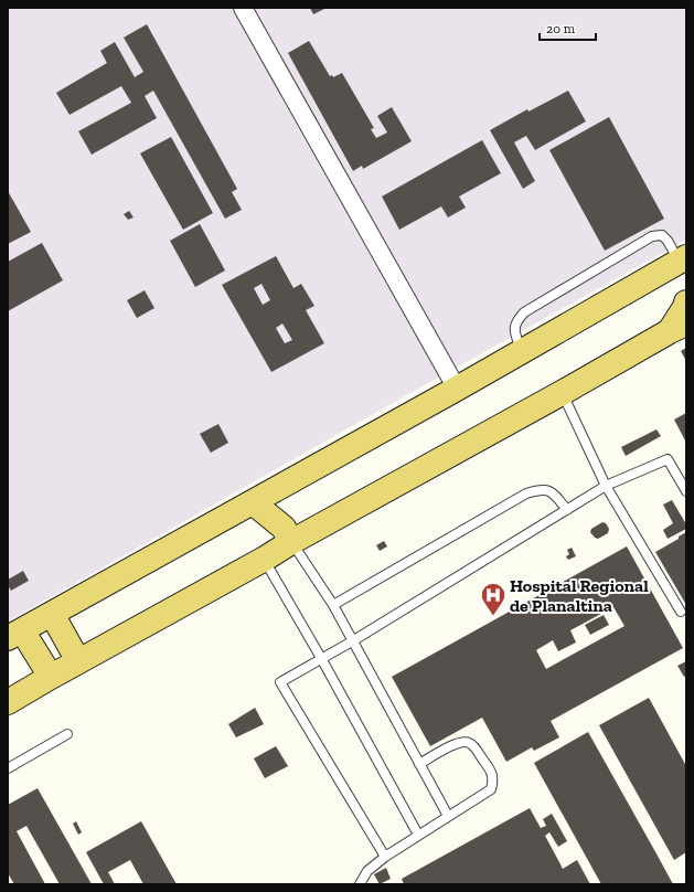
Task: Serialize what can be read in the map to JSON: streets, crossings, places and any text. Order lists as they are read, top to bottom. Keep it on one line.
{"places":{"hospital":["Hospital Regional de Planaltina"]},"scale_bar":"20 m"}
